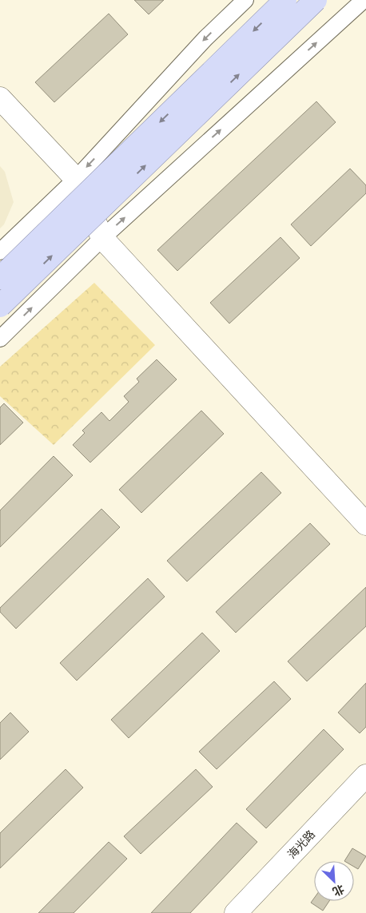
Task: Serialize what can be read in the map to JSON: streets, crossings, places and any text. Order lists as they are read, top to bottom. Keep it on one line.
{"streets":{"street":["海光路"]},"north":"bottom right"}
